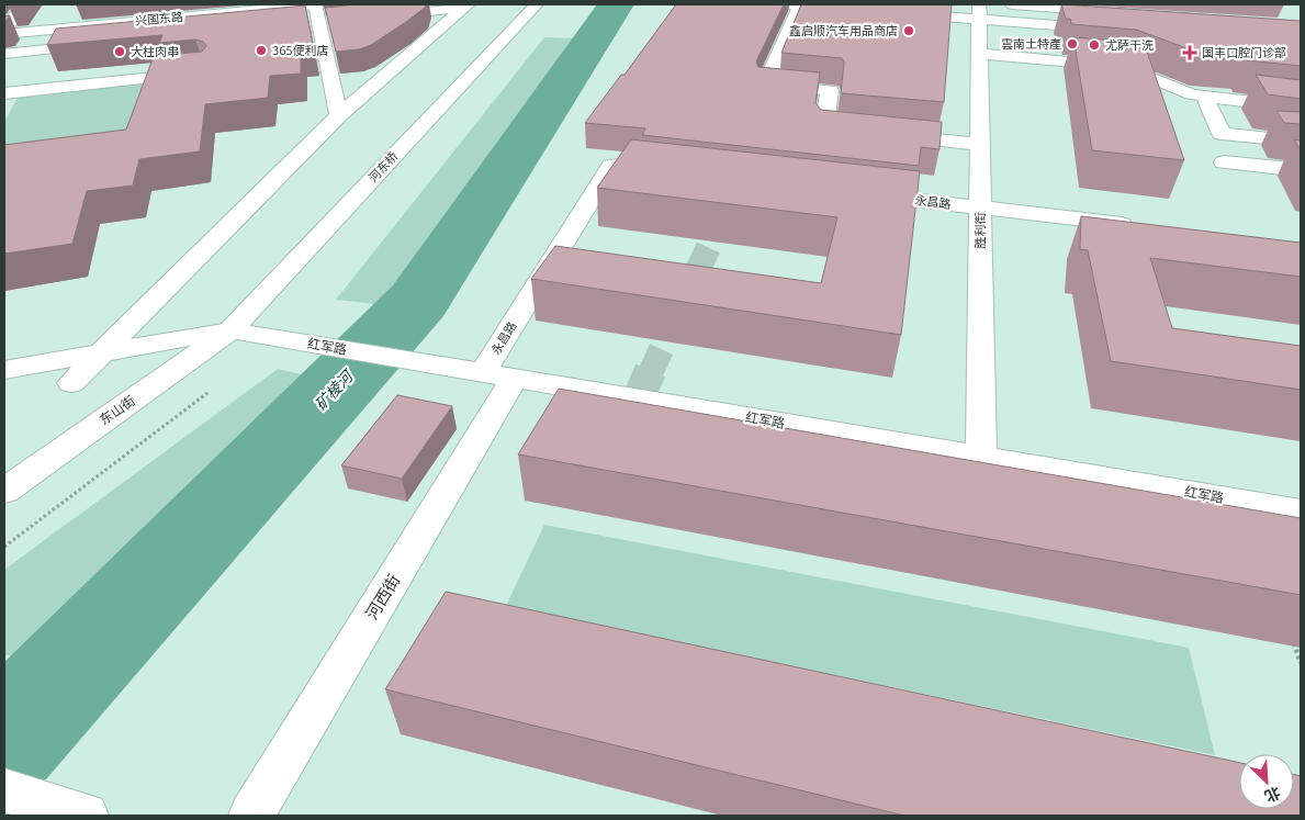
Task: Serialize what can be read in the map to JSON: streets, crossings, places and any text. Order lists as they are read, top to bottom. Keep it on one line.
{"streets":{"street":["兴国东路","河东桥","永昌路","胜利街","红军路","东山街","河西街"]},"crossings":[["河东桥","红军路"],["河东桥","东山街"],["永昌路","胜利街"],["永昌路","红军路"],["永昌路","河西街"],["胜利街","红军路"],["红军路","东山街"],["红军路","河西街"]],"water":["矿棱河"],"places":{"other":["鑫启顺汽车用品商店","雲南土特產","尤萨干洗","365便利店","大柱肉串"],"health":["国丰口腔门诊部"]},"north":"bottom right"}
